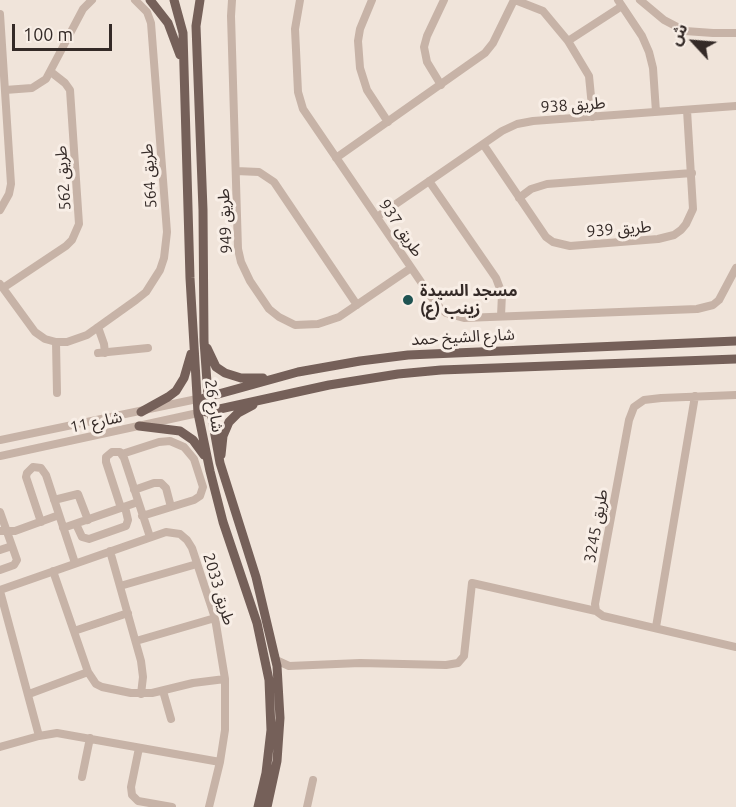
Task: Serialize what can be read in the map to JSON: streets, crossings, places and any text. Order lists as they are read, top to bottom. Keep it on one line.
{"streets":{"main road":["شارع الشيخ حمد","شارع 26"],"street":["طريق 938","طريق 564","طريق 562","طريق 949","طريق 937","طريق 939","شارع 11","طريق 3245","طريق 2033"]},"crossings":[["طريق 938","طريق 937"],["طريق 938","طريق 939"],["طريق 949","طريق 937"],["شارع الشيخ حمد","شارع 26"],["شارع الشيخ حمد","شارع 11"],["شارع 26","شارع 11"]],"places":["مسجد السيدة زينب (ع)"],"scale_bar":"100 m","north":"top left"}
